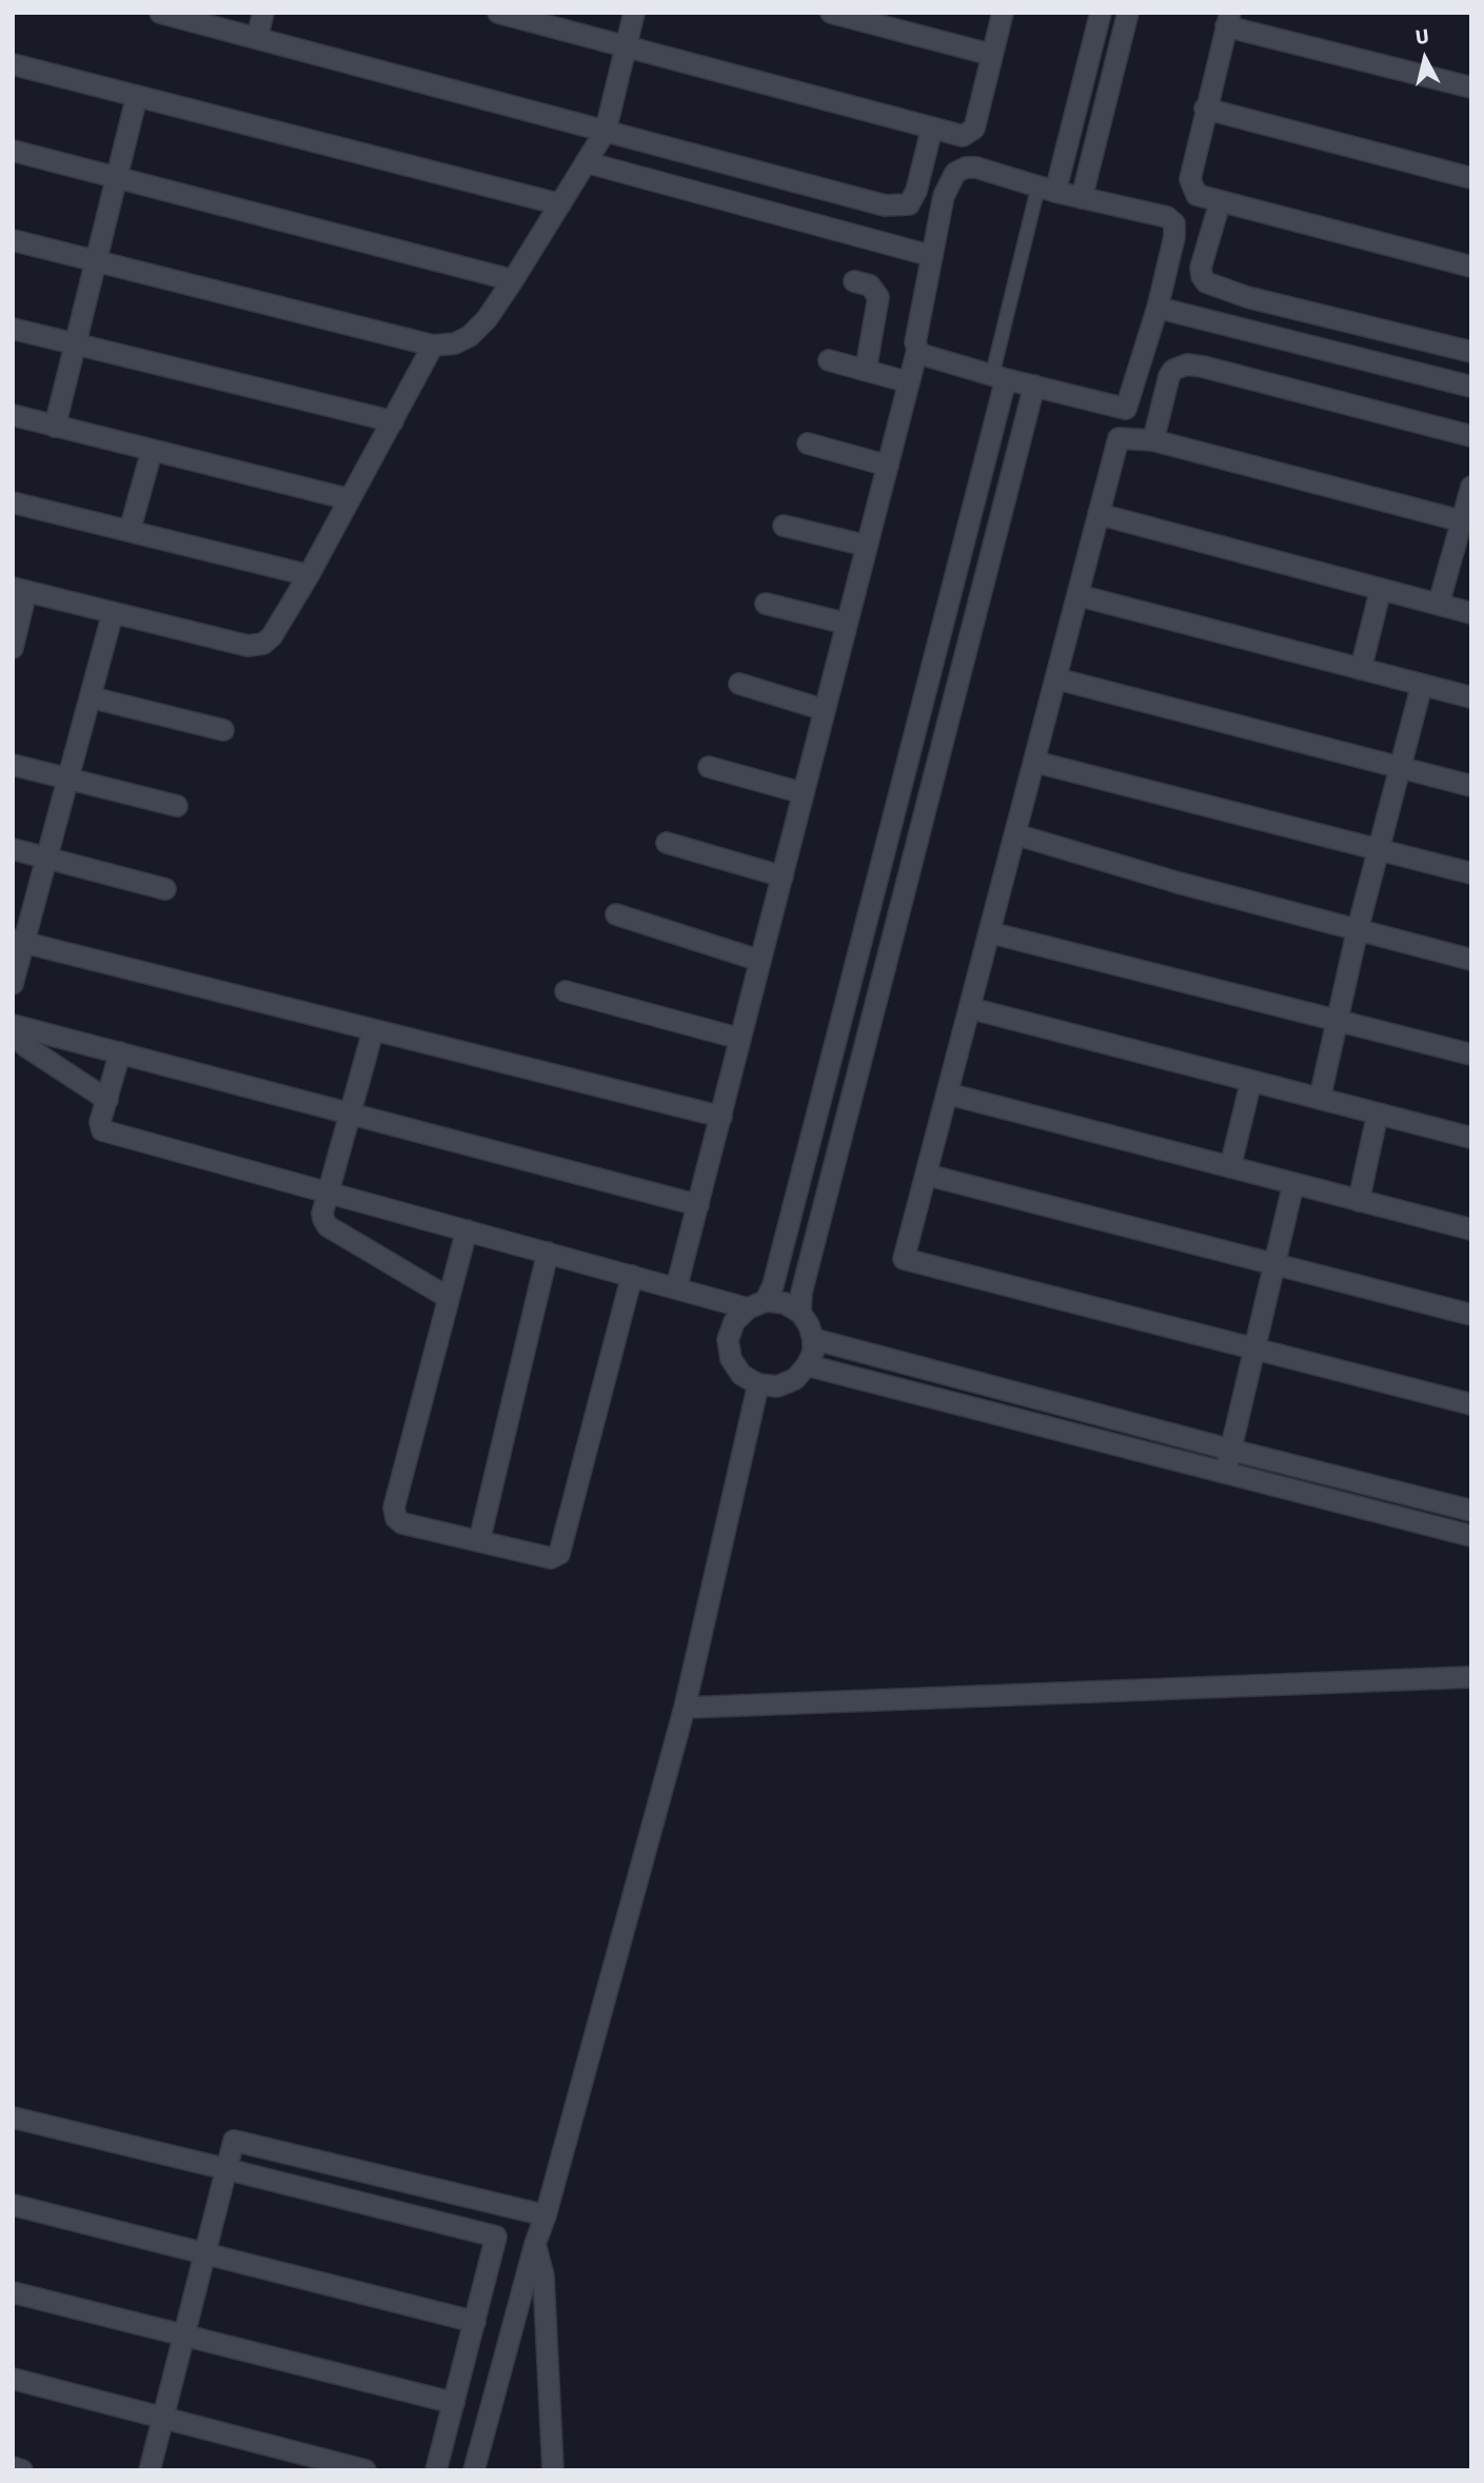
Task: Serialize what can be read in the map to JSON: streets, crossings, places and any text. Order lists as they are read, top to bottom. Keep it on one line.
{"north":"top"}
